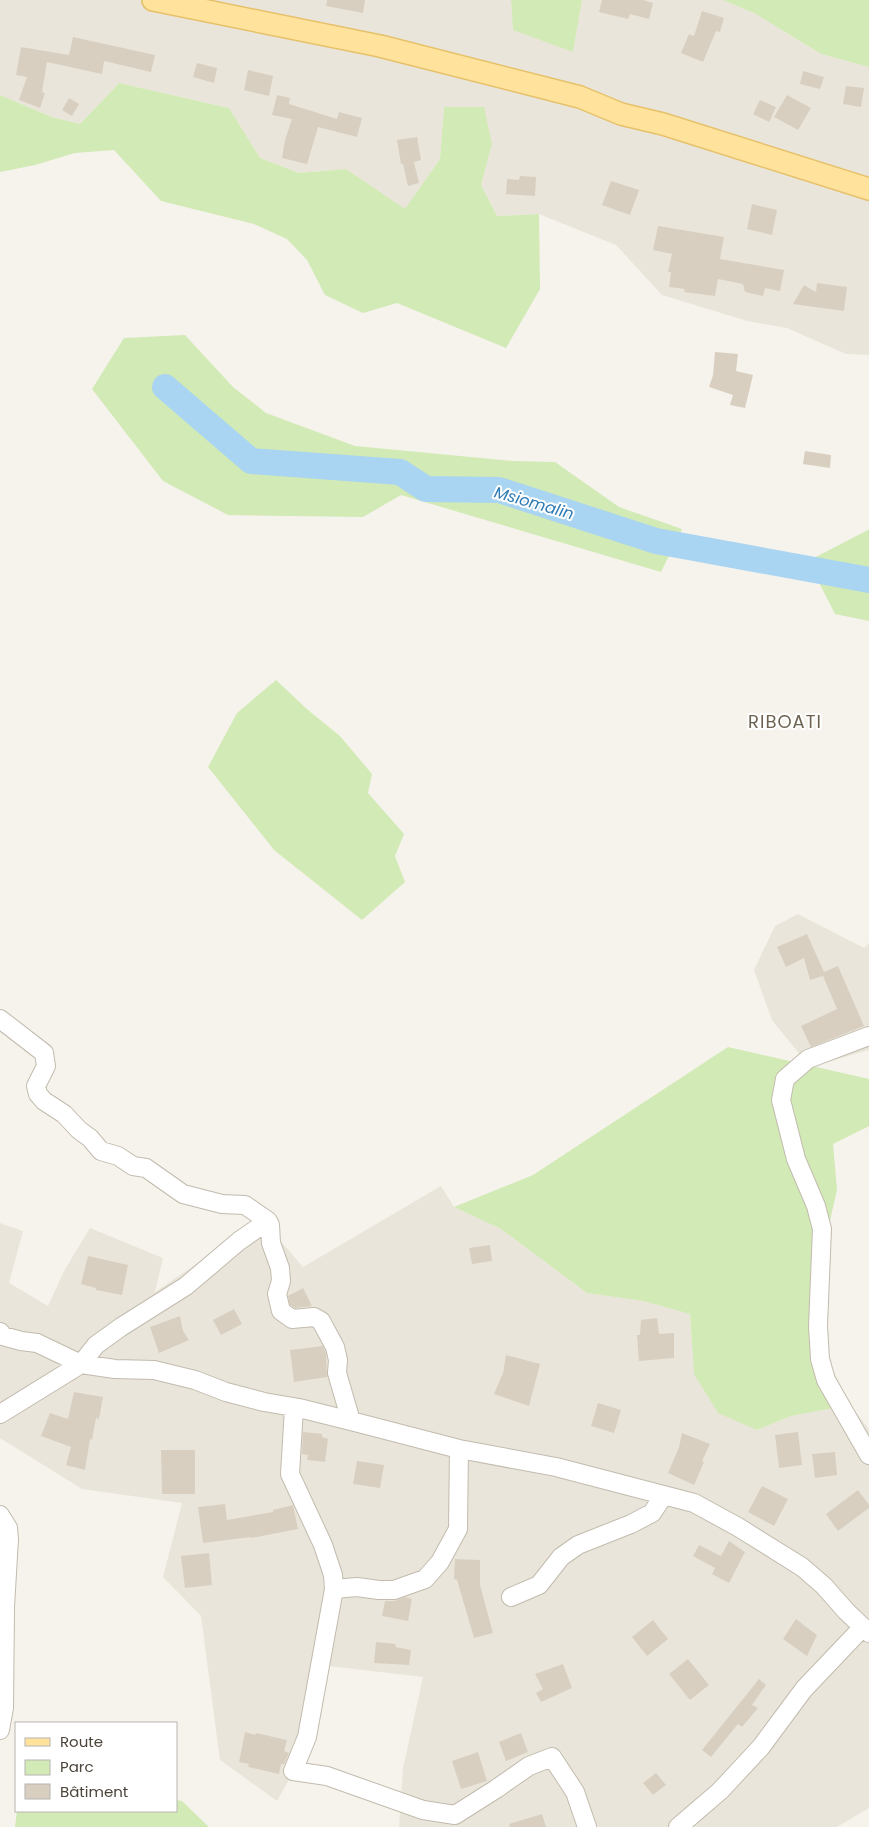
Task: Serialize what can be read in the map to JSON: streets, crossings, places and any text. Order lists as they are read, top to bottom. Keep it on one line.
{"districts":["RIBOATI"],"water":["Msiomalin"],"legend":["Route","Parc","Bâtiment"]}
